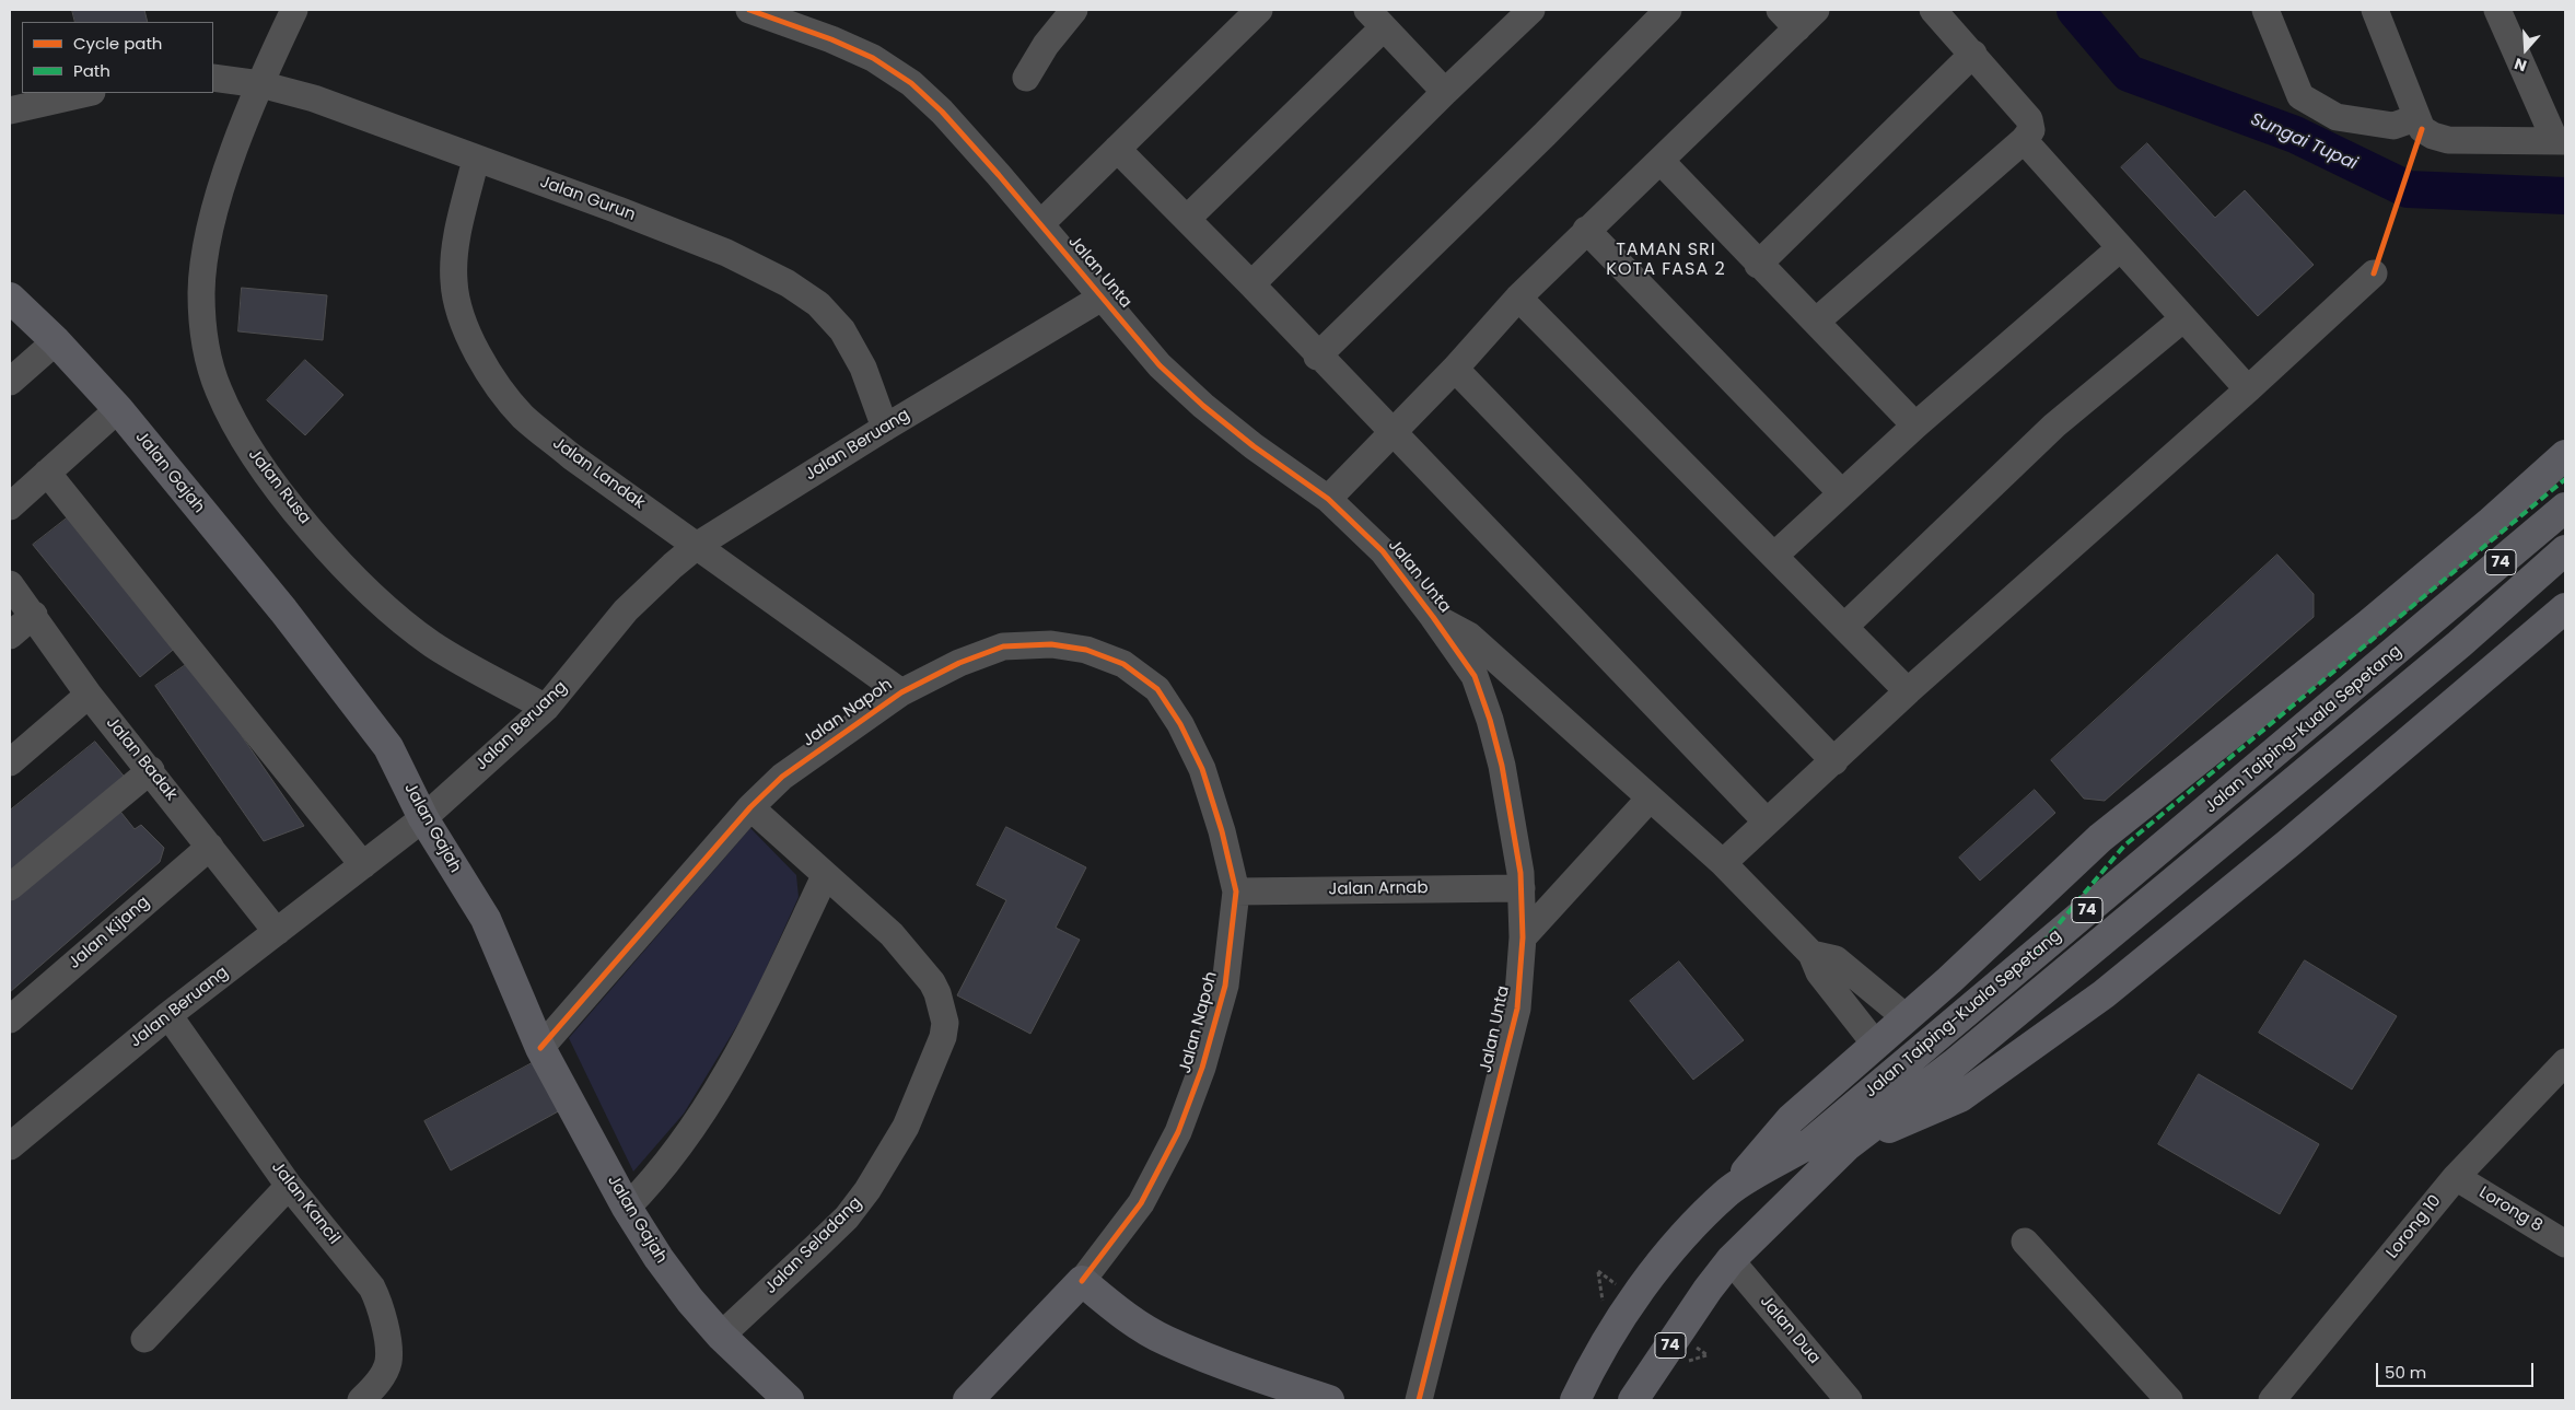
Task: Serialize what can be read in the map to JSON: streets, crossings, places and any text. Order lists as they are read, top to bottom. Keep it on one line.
{"streets":{"main road":["Jalan Gajah","74","Jalan Napoh","Jalan Taiping-Kuala Sepetang"],"street":["Jalan Gurun","Jalan Unta","Jalan Beruang","Jalan Landak","Jalan Rusa","Jalan Badak","Jalan Arnab","Jalan Kijang","Jalan Kancil","Lorong 8","Lorong 10","Jalan Seladang","Jalan Dua"]},"crossings":[["Jalan Gurun","Jalan Beruang"],["Jalan Gurun","Jalan Landak"],["Jalan Gurun","Jalan Rusa"],["Jalan Unta","Jalan Beruang"],["Jalan Unta","Jalan Arnab"],["Jalan Beruang","Jalan Gajah"],["Jalan Beruang","Jalan Landak"],["Jalan Beruang","Jalan Rusa"],["Jalan Beruang","Jalan Badak"],["Jalan Beruang","Jalan Kancil"],["Jalan Gajah","Jalan Napoh"],["Jalan Gajah","Jalan Seladang"],["Jalan Landak","Jalan Napoh"],["Jalan Napoh","Jalan Arnab"],["Jalan Napoh","Jalan Seladang"],["Jalan Taiping-Kuala Sepetang","Jalan Dua"],["Jalan Badak","Jalan Kijang"],["Lorong 8","Lorong 10"]],"districts":["TAMAN SRI KOTA FASA 2"],"water":["Sungai Tupai"],"legend":["Cycle path","Path"],"scale_bar":"50 m","north":"bottom"}
